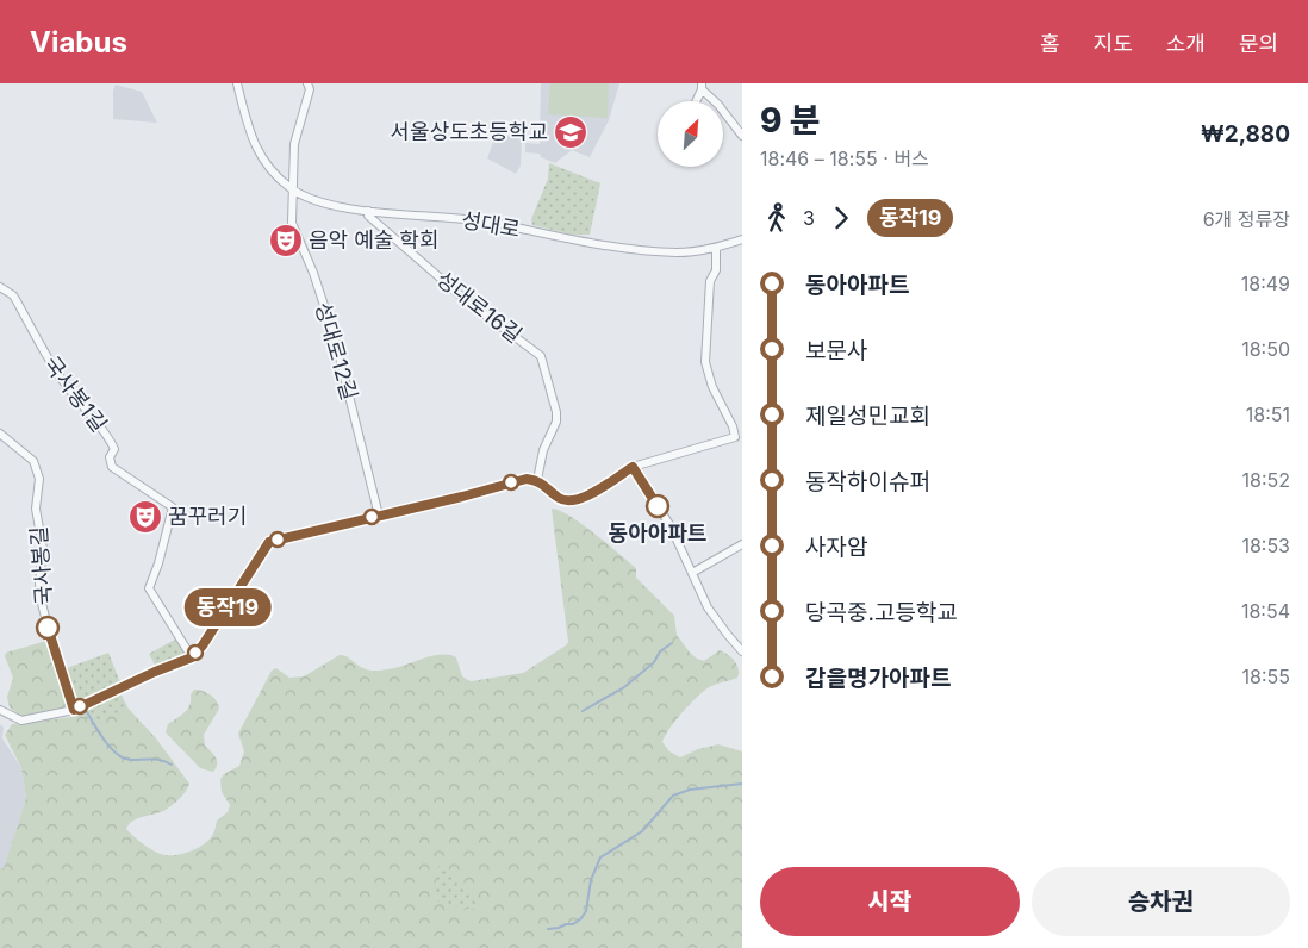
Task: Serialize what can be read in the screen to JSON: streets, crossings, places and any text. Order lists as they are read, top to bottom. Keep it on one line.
{"streets":{"street":["성대로","성대로16길","성대로12길","국사봉1길","국사봉길"]},"crossings":[["성대로","성대로16길"],["성대로","성대로12길"]],"places":{"school or university":["서울상도초등학교"],"theatre":["음악 예술 학회","꿈꾸러기"],"other":["동아아파트"]},"lines":["bus line 동작19"],"north":"top right","page":{"header":"Viabus","nav":["홈","지도","소개","문의"],"on_map":"동작19","heading":["9 분","18:46 – 18:55 · 버스","₩2,880"],"legs":["3","동작19","6개 정류장"],"list":[{"name":"동아아파트","value":"18:49"},{"name":"보문사","value":"18:50"},{"name":"제일성민교회","value":"18:51"},{"name":"동작하이슈퍼","value":"18:52"},{"name":"사자암","value":"18:53"},{"name":"당곡중.고등학교","value":"18:54"},{"name":"갑을명가아파트","value":"18:55"}],"buttons":["시작","승차권"]}}
